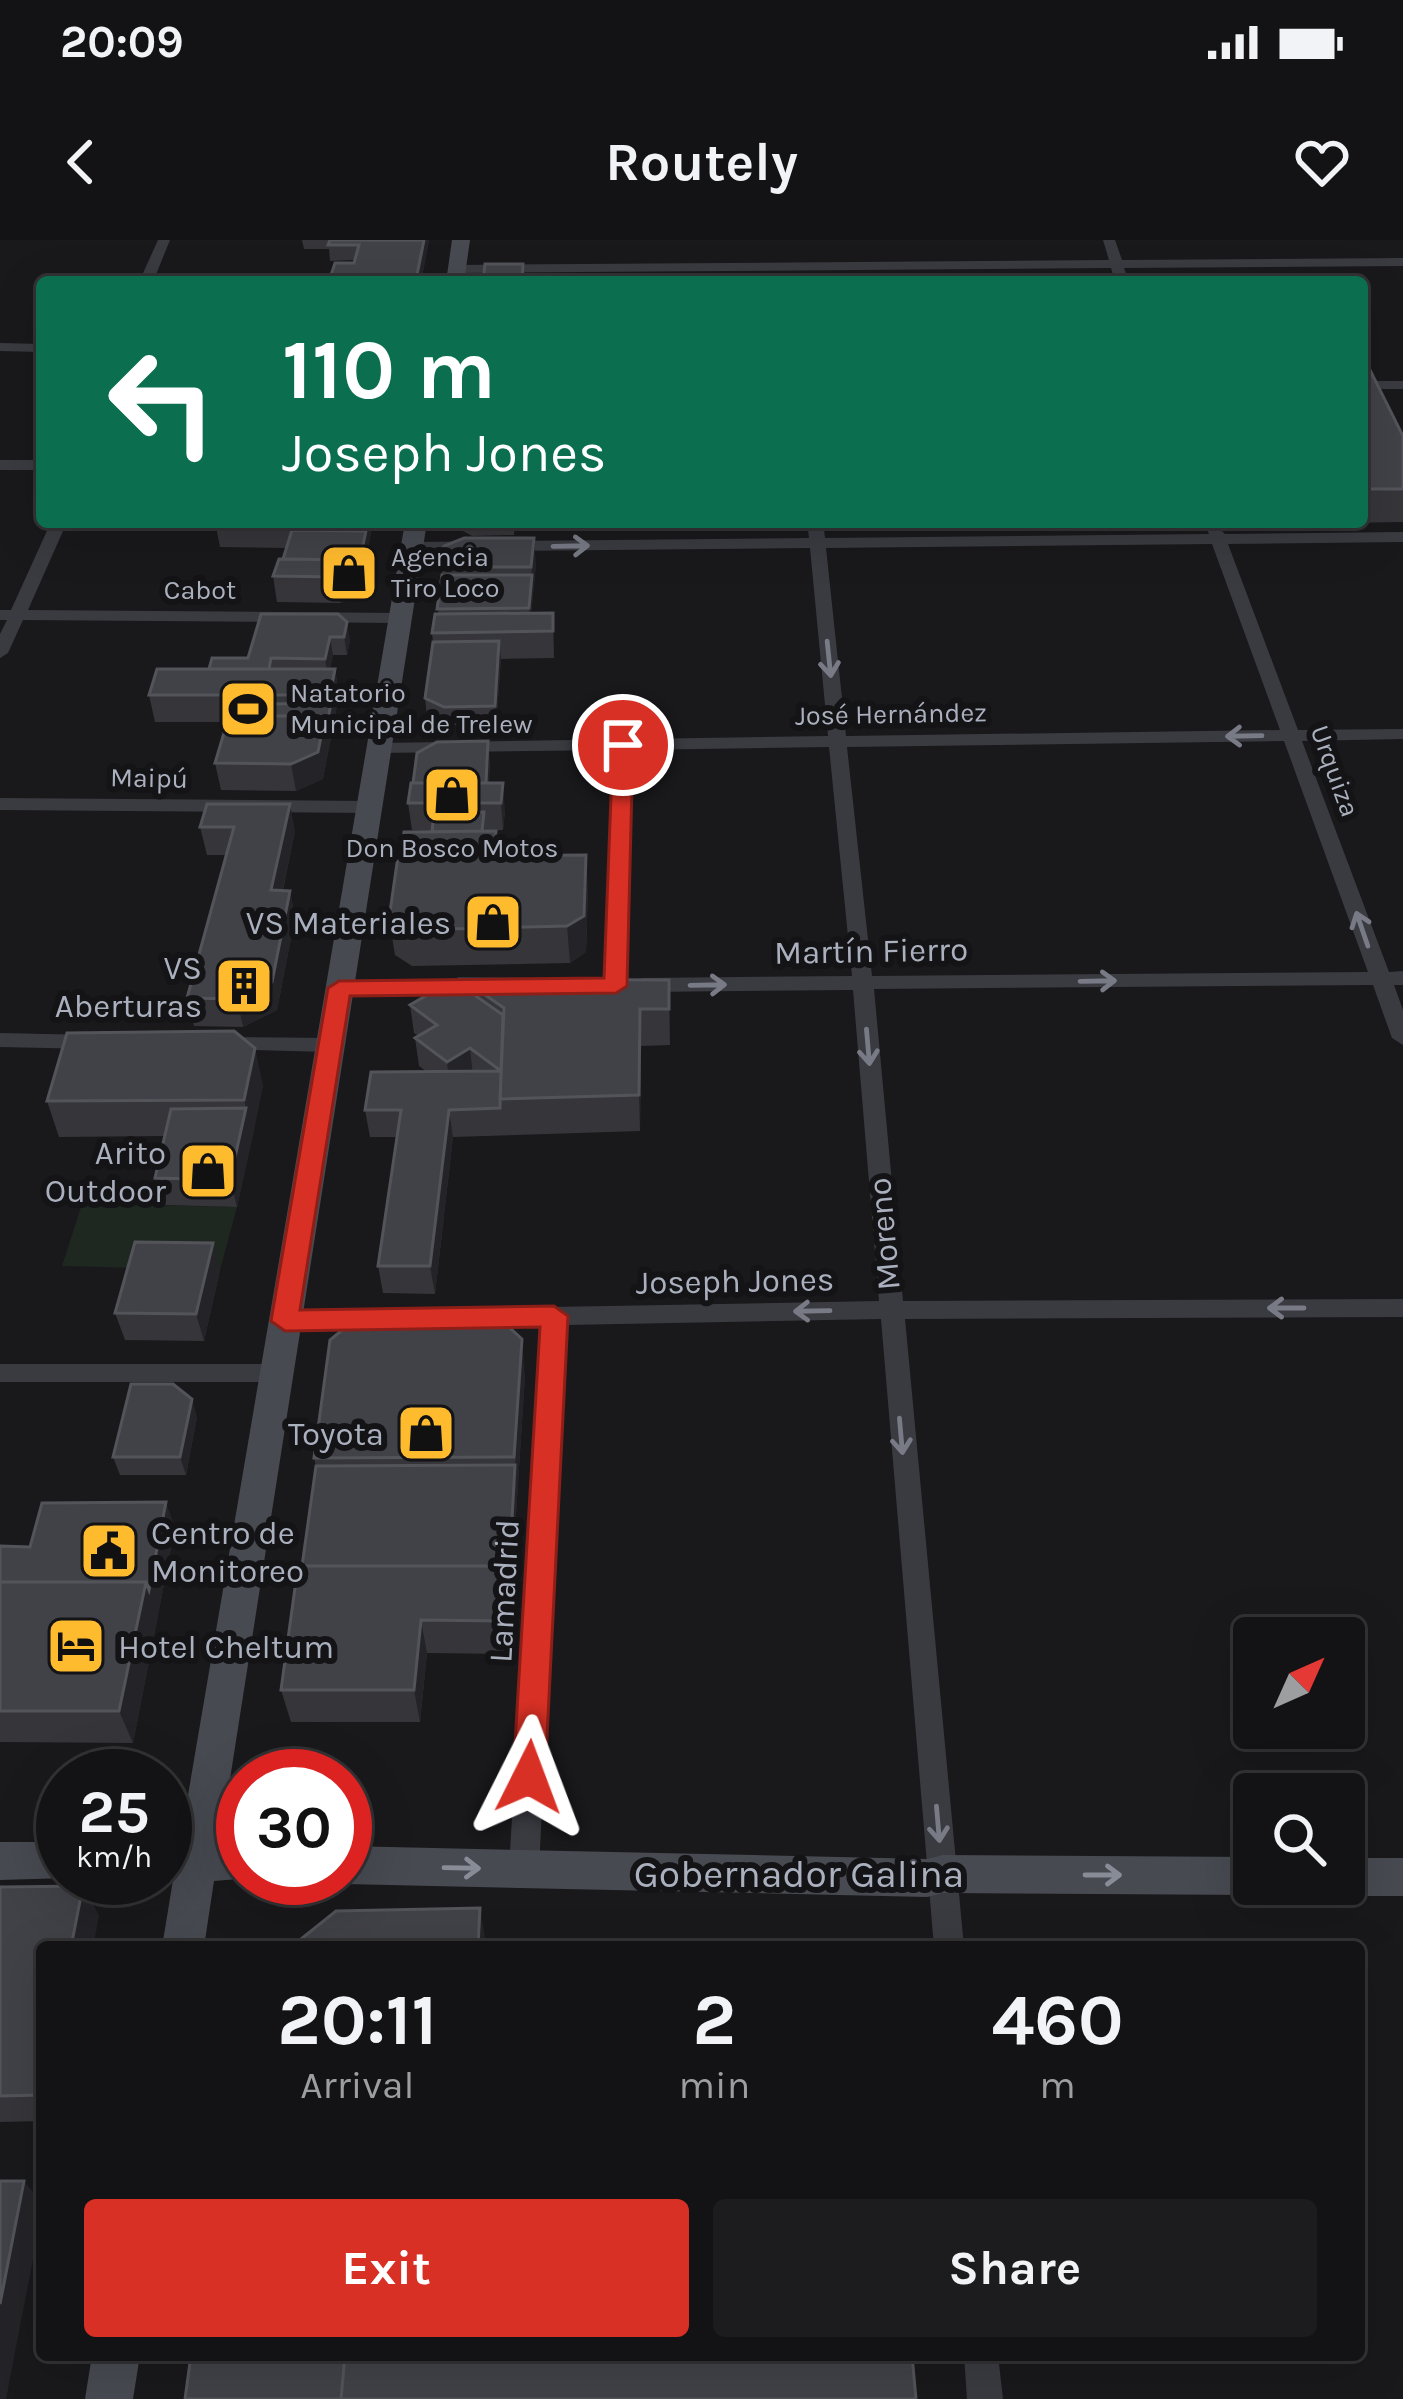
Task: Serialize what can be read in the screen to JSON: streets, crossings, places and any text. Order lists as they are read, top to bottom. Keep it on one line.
{"streets":{"main road":["Gobernador Galina"],"street":["Cabot","José Hernández","Urquiza","Maipú","Martín Fierro","Moreno","Joseph Jones","Lamadrid"]},"crossings":[["José Hernández","Urquiza"],["José Hernández","Moreno"],["Urquiza","Martín Fierro"],["Martín Fierro","Moreno"],["Moreno","Joseph Jones"],["Moreno","Gobernador Galina"],["Joseph Jones","Lamadrid"],["Lamadrid","Gobernador Galina"]],"one_way":["Urquiza","Martín Fierro","Moreno","Joseph Jones","Gobernador Galina"],"places":{"shop":["Agencia Tiro Loco","Don Bosco Motos","VS Materiales","Arito Outdoor","Toyota"],"sports":["Natatorio Municipal de Trelew"],"building":["VS Aberturas"],"public building":["Centro de Monitoreo"],"hotel":["Hotel Cheltum"]},"north":"top right","page":{"status":"20:09","header":"Routely","turn":["110 m","Joseph Jones"],"speed":"25 km/h","limit":"30","eta":["20:11","Arrival","2","min","460","m"],"buttons":["Exit","Share"]}}
